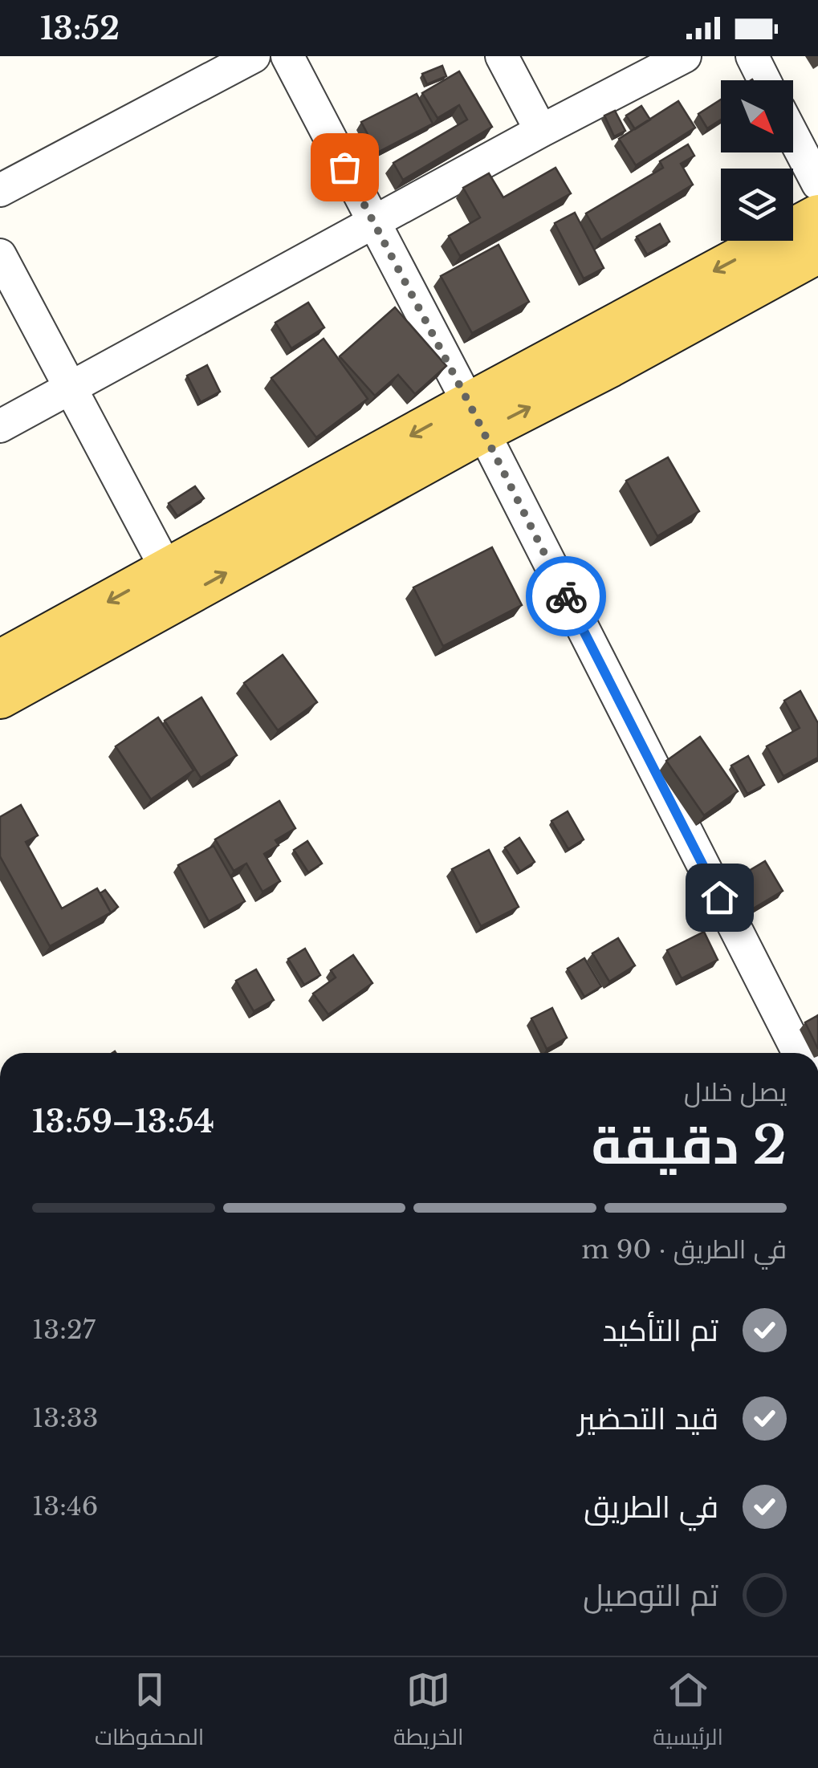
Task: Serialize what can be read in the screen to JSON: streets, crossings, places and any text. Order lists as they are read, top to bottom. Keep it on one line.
{"north":"bottom right","page":{"status":"13:52","heading":["2 دقيقة","يصل خلال","13:54–13:59"],"bar":"في الطريق · 90 m","list":[["تم التأكيد","13:27"],["قيد التحضير","13:33"],["في الطريق","13:46"],"تم التوصيل"],"tabs":["الرئيسية","الخريطة","المحفوظات"]}}
